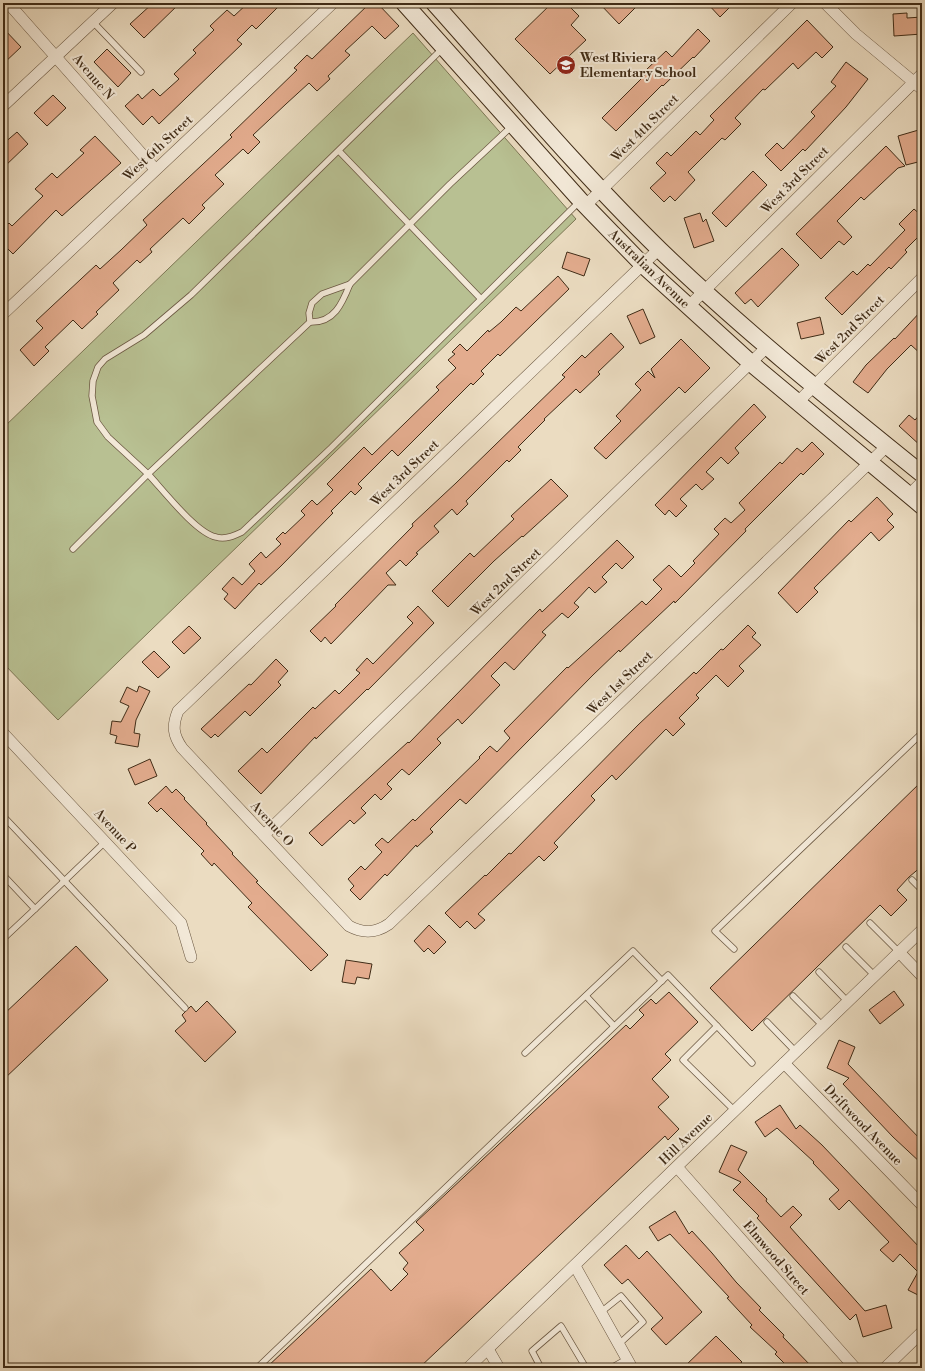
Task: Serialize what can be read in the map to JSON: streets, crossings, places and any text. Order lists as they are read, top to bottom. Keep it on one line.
{"streets":{"main road":["Australian Avenue"],"street":["Avenue N","West 4th Street","West 6th Street","West 3rd Street","West 2nd Street","West 1st Street","Avenue O","Avenue P","Driftwood Avenue","Hill Avenue","Elmwood Street"]},"crossings":[["Avenue N","West 6th Street"],["West 4th Street","Australian Avenue"],["West 3rd Street","Australian Avenue"],["West 3rd Street","Avenue O"],["Australian Avenue","West 2nd Street"],["Australian Avenue","West 1st Street"],["West 2nd Street","Avenue O"],["West 1st Street","Avenue O"],["Driftwood Avenue","Hill Avenue"],["Hill Avenue","Elmwood Street"]],"places":{"school or university":["West Riviera Elementary School"]}}
